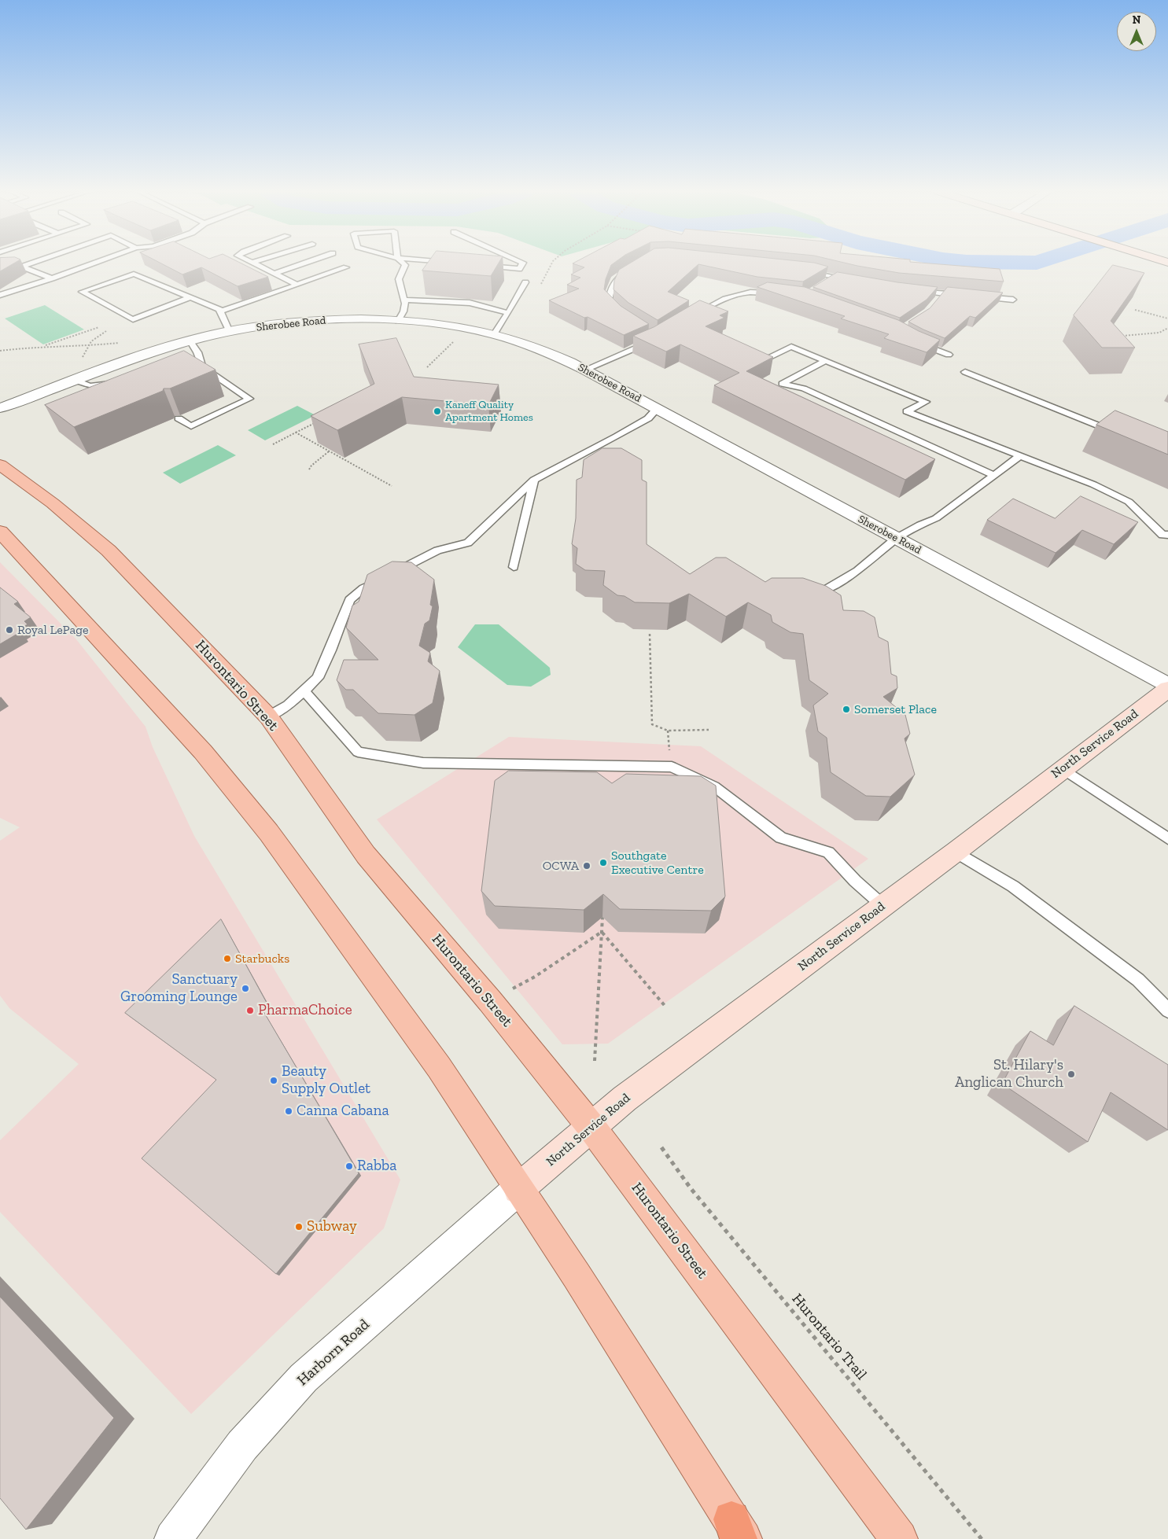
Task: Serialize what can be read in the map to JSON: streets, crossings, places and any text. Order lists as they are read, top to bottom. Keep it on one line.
{"streets":{"main road":["Hurontario Street"],"street":["Sherobee Road","North Service Road","Harborn Road"],"path":["Hurontario Trail"]},"crossings":[["Hurontario Street","North Service Road"],["North Service Road","Harborn Road"]],"places":["Kaneff Quality Apartment Homes","Royal LePage","Somerset Place","Southgate Executive Centre","OCWA","Starbucks","Sanctuary Grooming Lounge","PharmaChoice","St. Hilary's Anglican Church","Beauty Supply Outlet","Canna Cabana","Rabba","Subway"],"north":"top"}
